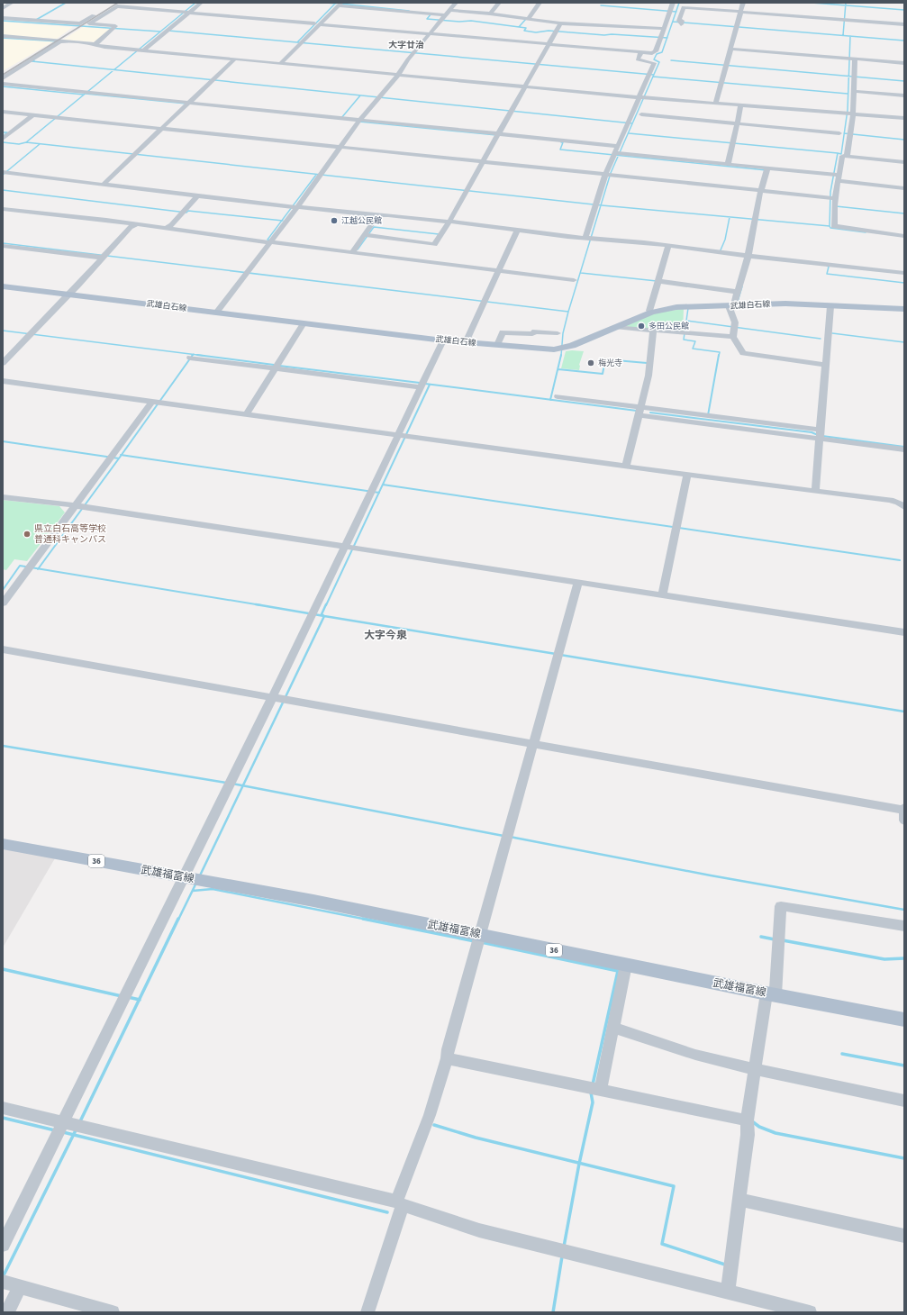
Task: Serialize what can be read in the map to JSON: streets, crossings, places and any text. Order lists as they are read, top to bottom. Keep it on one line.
{"streets":{"main road":["武雄白石線","36","武雄福富線"]},"districts":["大字廿治","大字今泉"],"places":["江越公民館","多田公民館","梅光寺","県立白石高等学校 普通科キャンパス"]}
